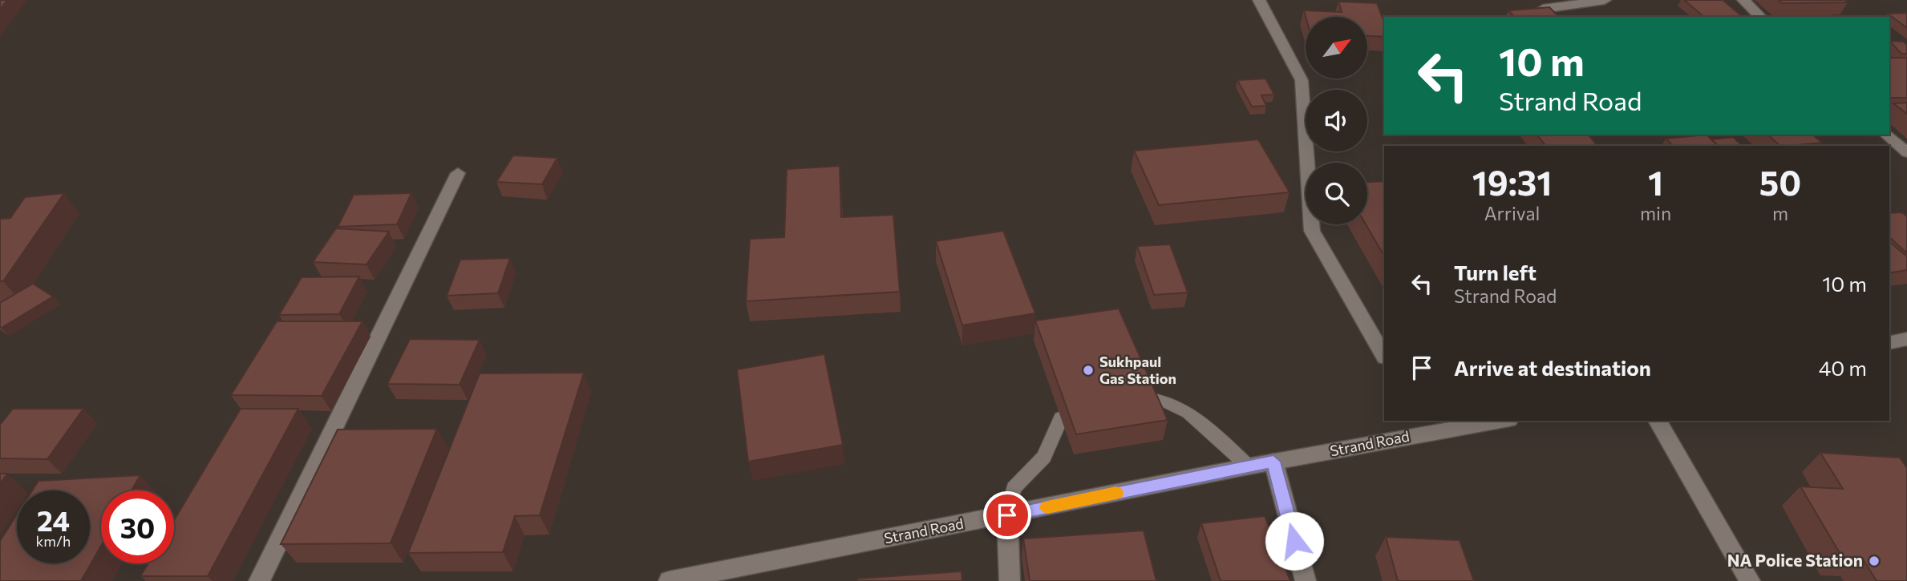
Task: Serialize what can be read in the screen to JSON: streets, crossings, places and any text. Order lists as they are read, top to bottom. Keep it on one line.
{"streets":{"street":["Strand Road"]},"places":["Sukhpaul Gas Station","NA Police Station"],"north":"top right","page":{"turn":["10 m","Strand Road"],"eta":["19:31","Arrival","1","min","50","m"],"list":[{"name":"Turn left","note":"Strand Road","value":"10 m"},{"name":"Arrive at destination","value":"40 m"}],"speed":"24 km/h","limit":"30"}}
